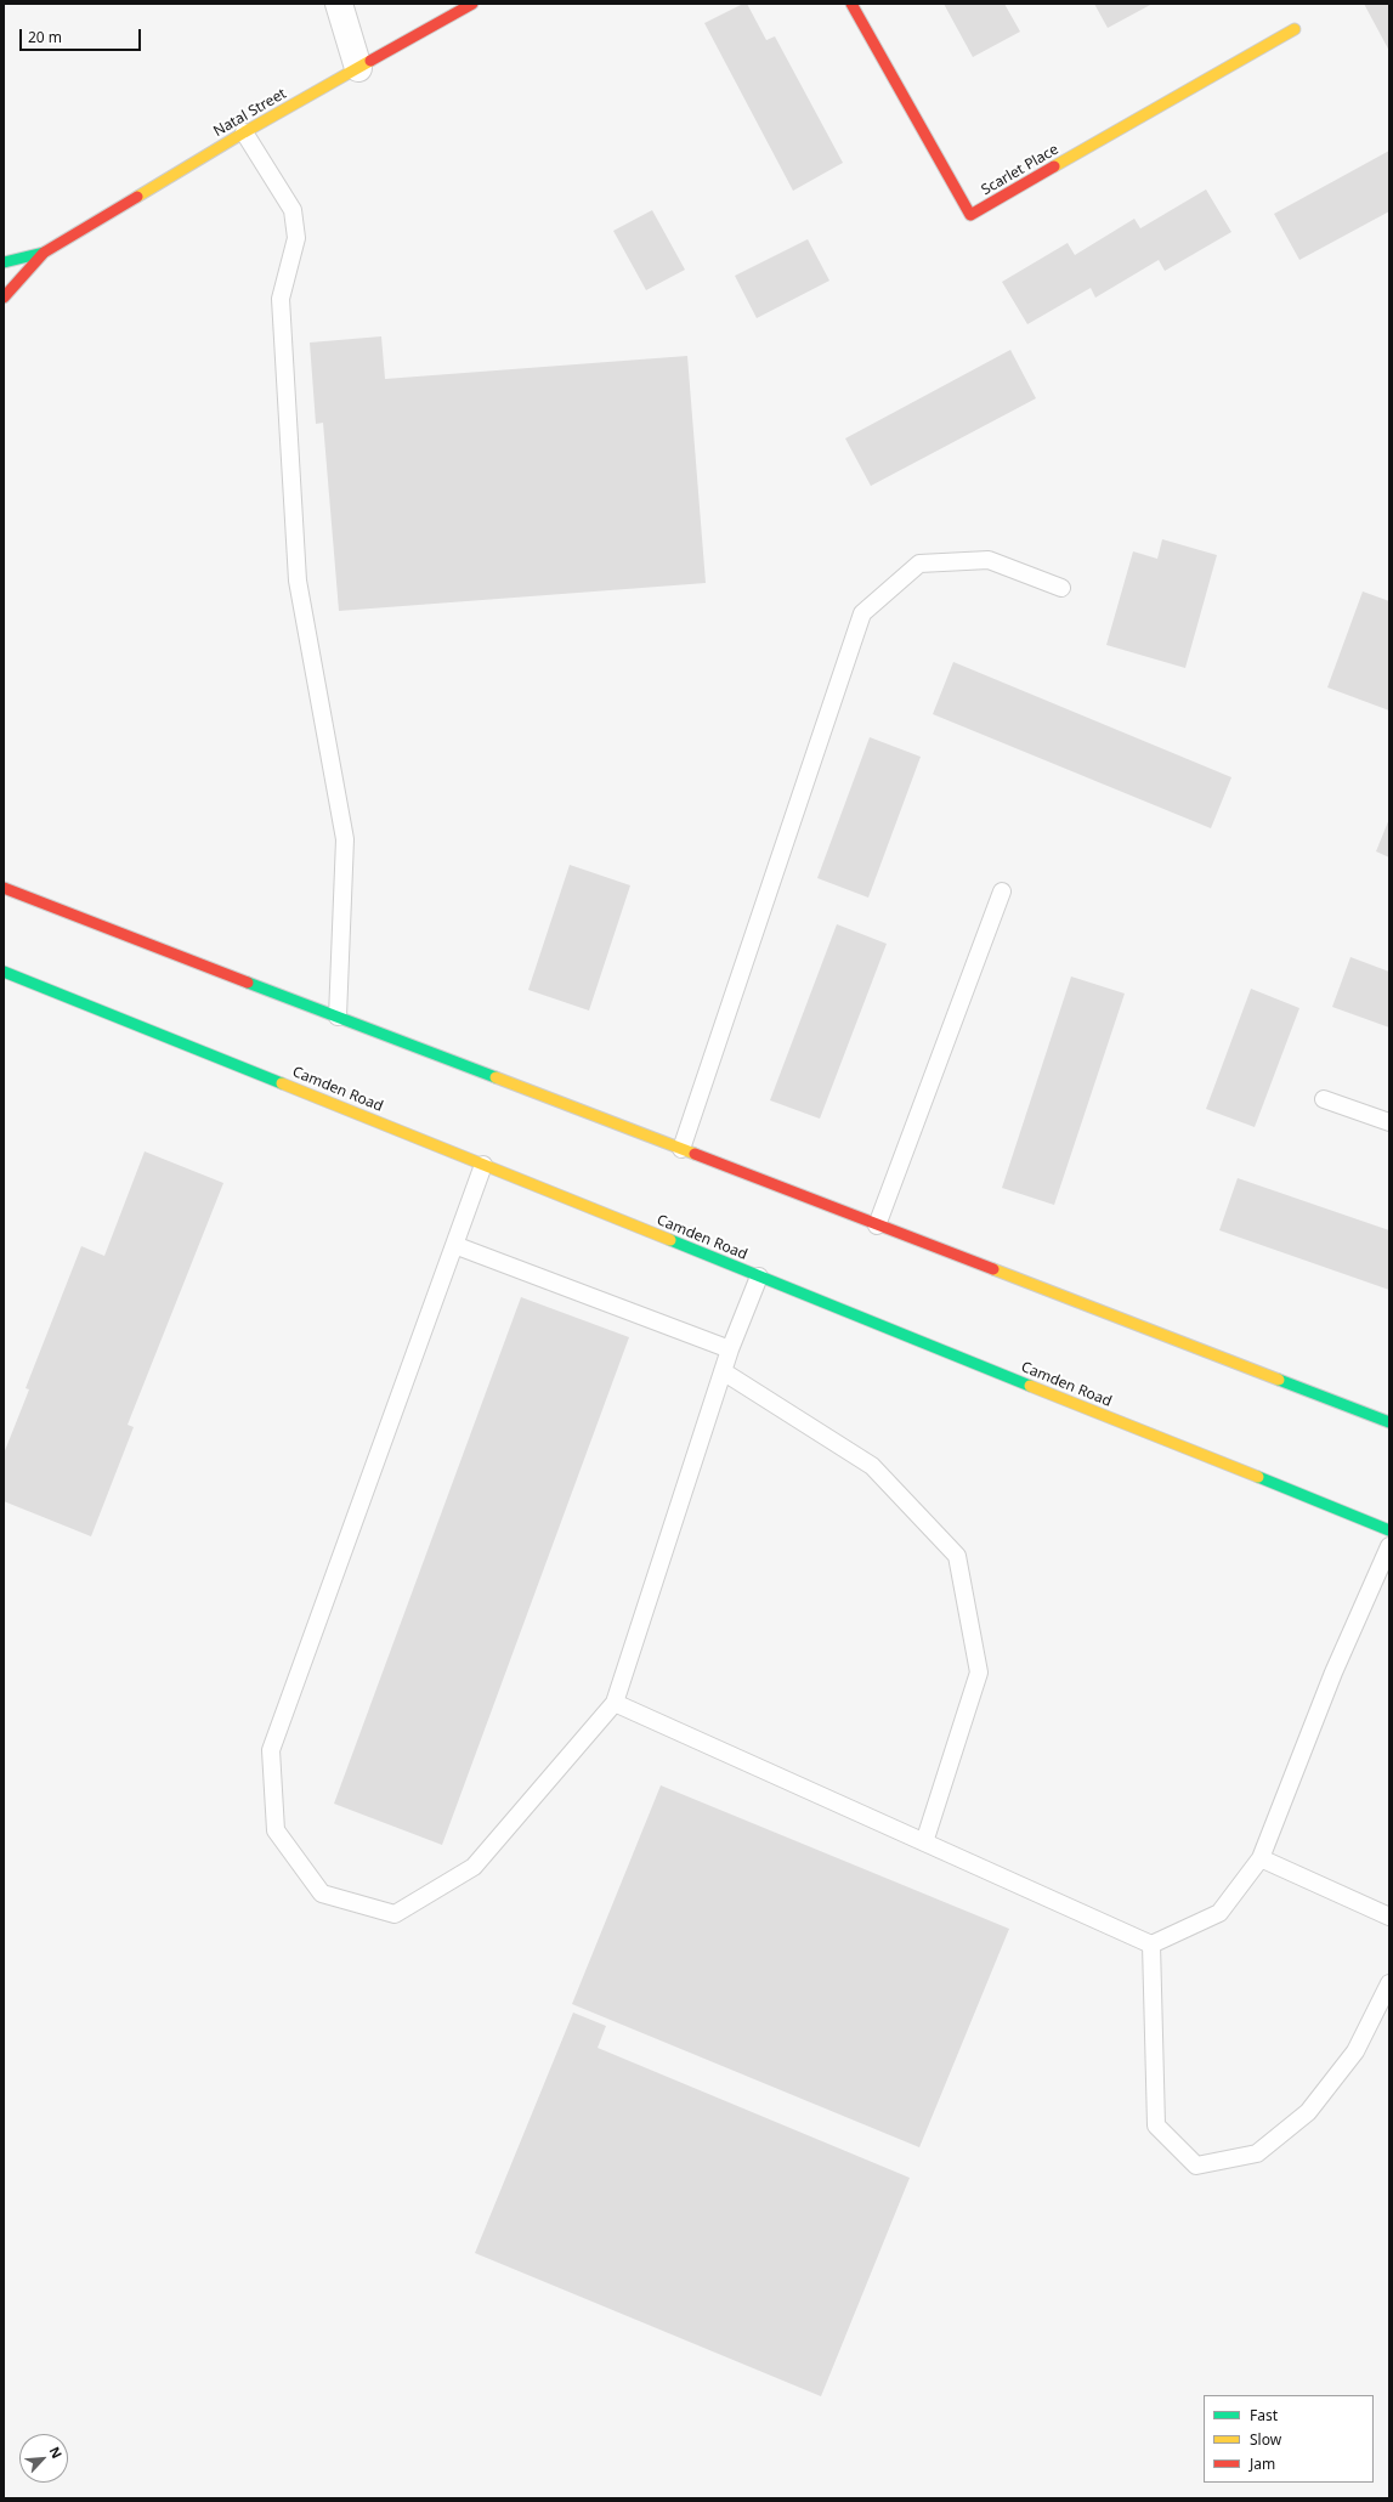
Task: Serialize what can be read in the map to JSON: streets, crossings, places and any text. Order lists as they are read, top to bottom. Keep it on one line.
{"streets":{"street":["Natal Street","Scarlet Place","Camden Road"]},"legend":["Fast","Slow","Jam"],"scale_bar":"20 m","north":"top right"}
